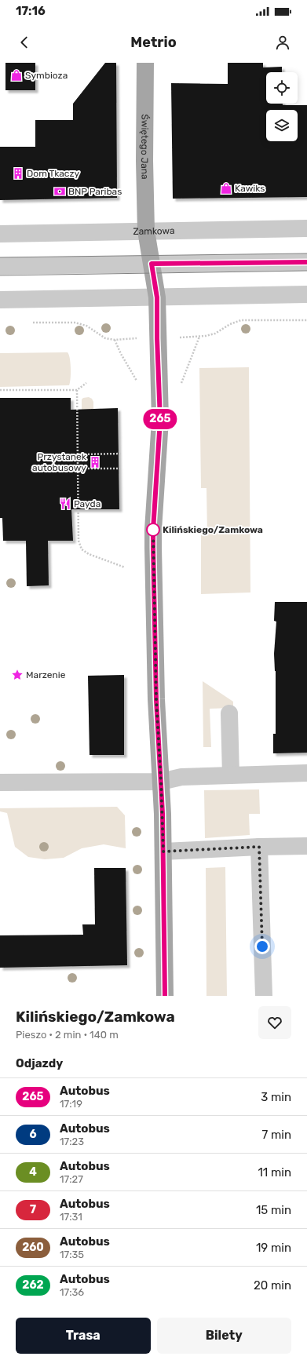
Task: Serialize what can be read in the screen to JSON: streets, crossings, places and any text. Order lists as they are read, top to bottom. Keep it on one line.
{"streets":{"main road":["Świętego Jana"],"street":["Zamkowa"]},"crossings":[["Świętego Jana","Zamkowa"]],"places":{"shop":["Symbioza","Kawiks"],"building":["Dom Tkaczy","Przystanek autobusowy"],"bank":["BNP Paribas"],"restaurant":["Payda"],"other":["Kilińskiego/Zamkowa"],"place":["Marzenie"]},"lines":["bus line 265"],"page":{"status":"17:16","header":"Metrio","on_map":"265","heading":[["Kilińskiego/Zamkowa","Pieszo · 2 min · 140 m"],"Odjazdy"],"list":[{"mark":"265","name":"Autobus","note":"17:19","value":"3 min"},{"mark":"6","name":"Autobus","note":"17:23","value":"7 min"},{"mark":"4","name":"Autobus","note":"17:27","value":"11 min"},{"mark":"7","name":"Autobus","note":"17:31","value":"15 min"},{"mark":"260","name":"Autobus","note":"17:35","value":"19 min"},{"mark":"262","name":"Autobus","note":"17:36","value":"20 min"}],"buttons":["Trasa","Bilety"]}}
